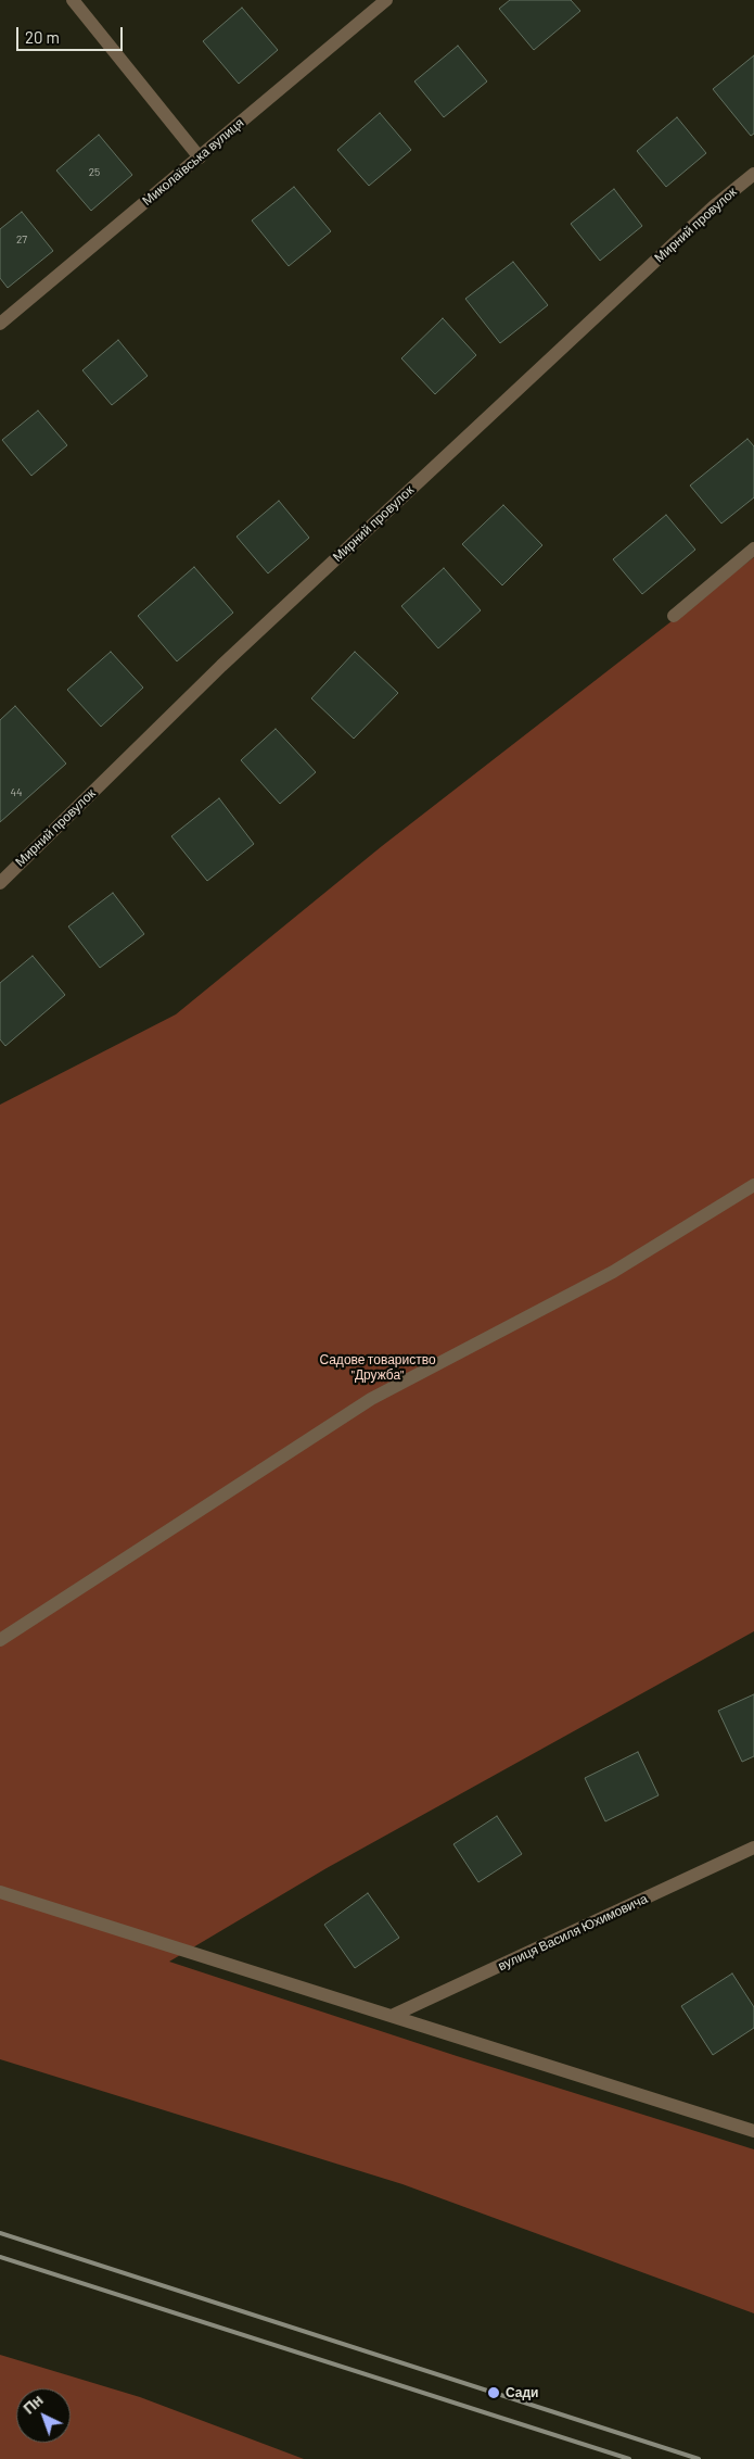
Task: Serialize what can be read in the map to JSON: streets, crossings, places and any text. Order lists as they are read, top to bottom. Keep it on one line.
{"streets":{"street":["Миколаївська вулиця","Мирний провулок","вулиця Василя Юхимовича"]},"parks":["Садове товариство \"Дружба\""],"places":["Сади"],"house_numbers":["25","27","44"],"scale_bar":"20 m","north":"top left"}
